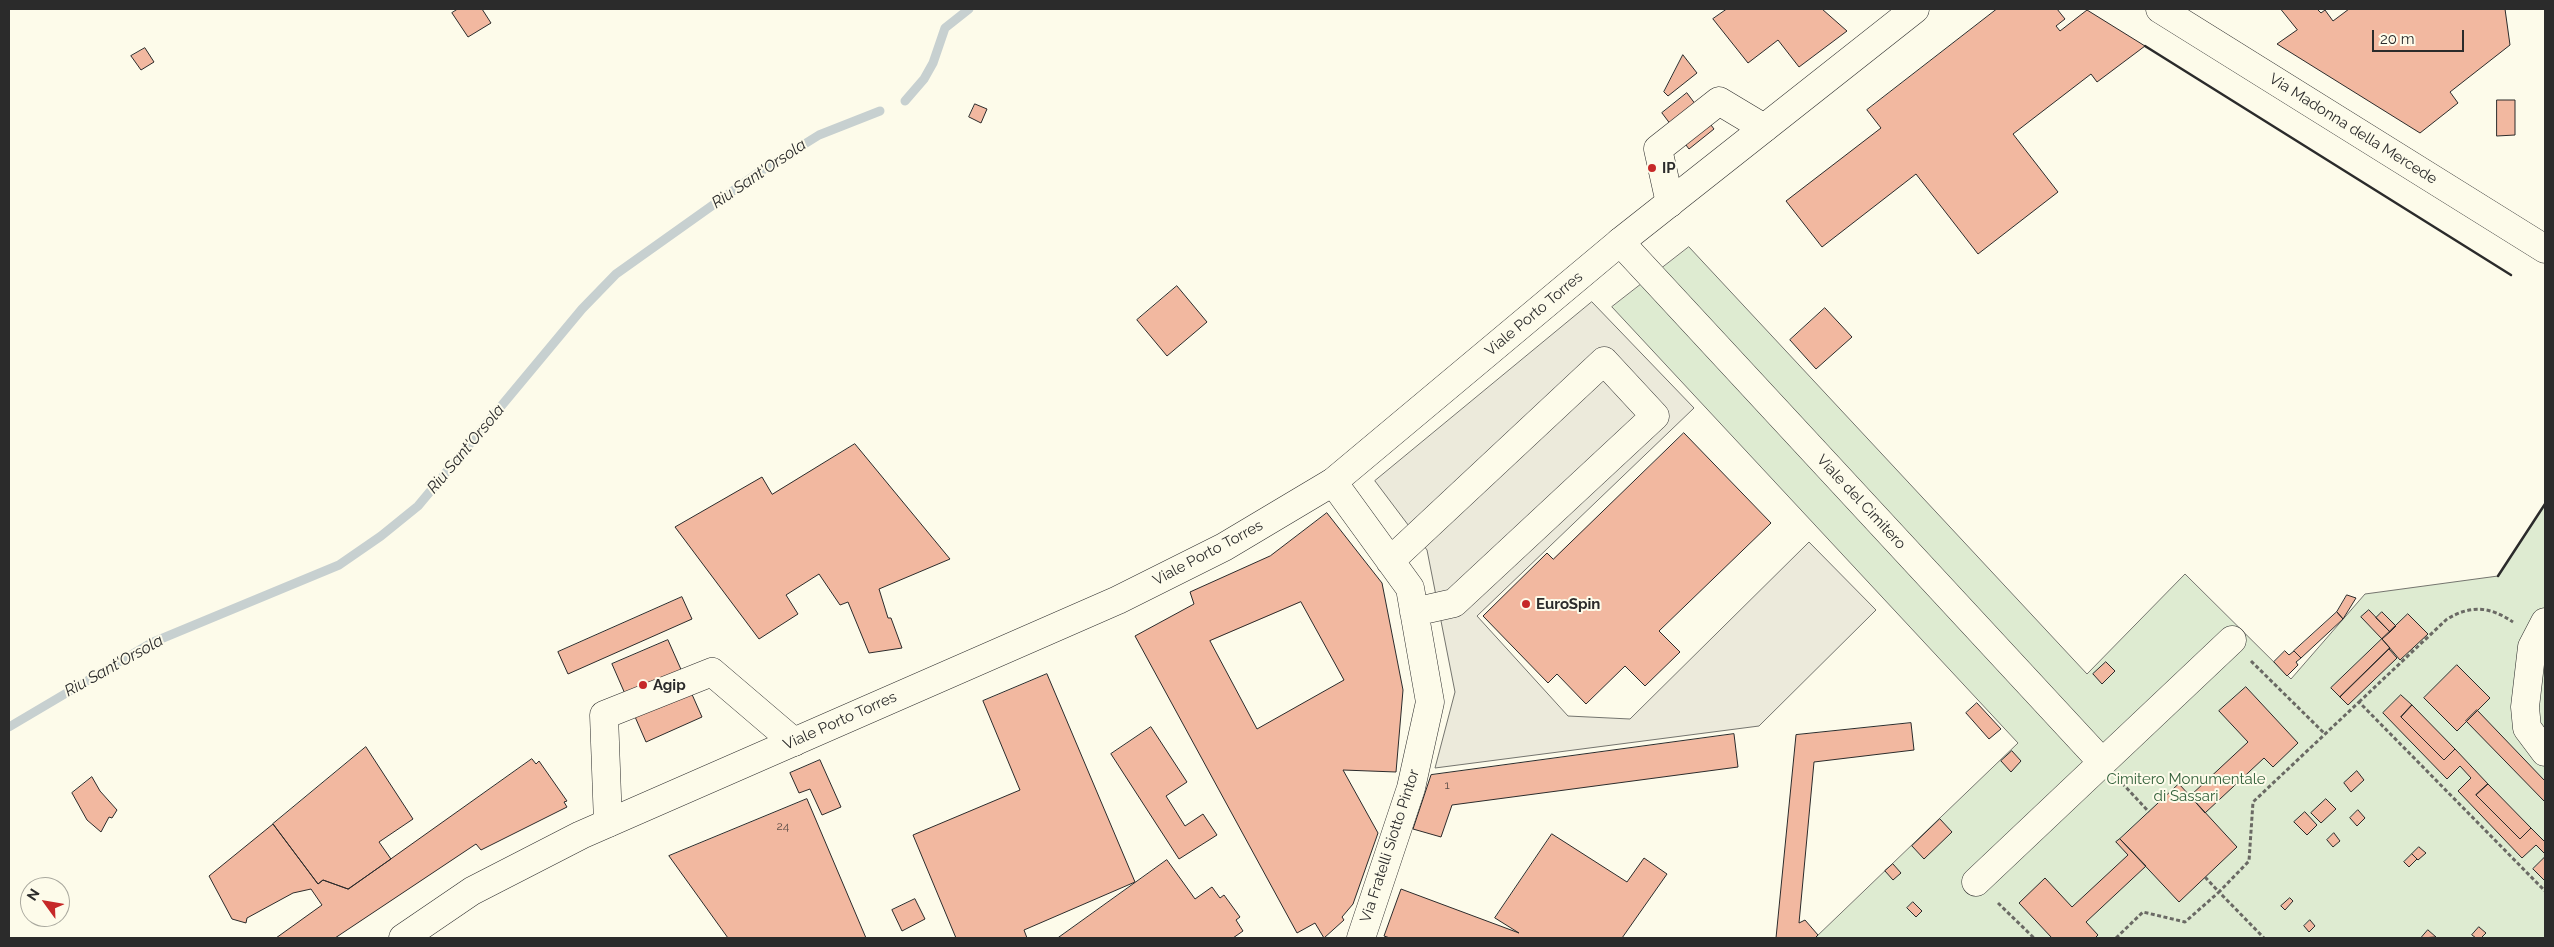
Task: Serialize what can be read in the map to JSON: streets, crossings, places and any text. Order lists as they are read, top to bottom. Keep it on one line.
{"streets":{"main road":["Via Madonna della Mercede","Viale Porto Torres","Viale del Cimitero","Via Fratelli Siotto Pintor"]},"crossings":[["Viale Porto Torres","Viale del Cimitero"],["Viale Porto Torres","Via Fratelli Siotto Pintor"]],"water":["Riu Sant'Orsola"],"parks":["Cimitero Monumentale di Sassari"],"places":["IP","EuroSpin","Agip"],"house_numbers":["1","24"],"scale_bar":"20 m","north":"top left"}
